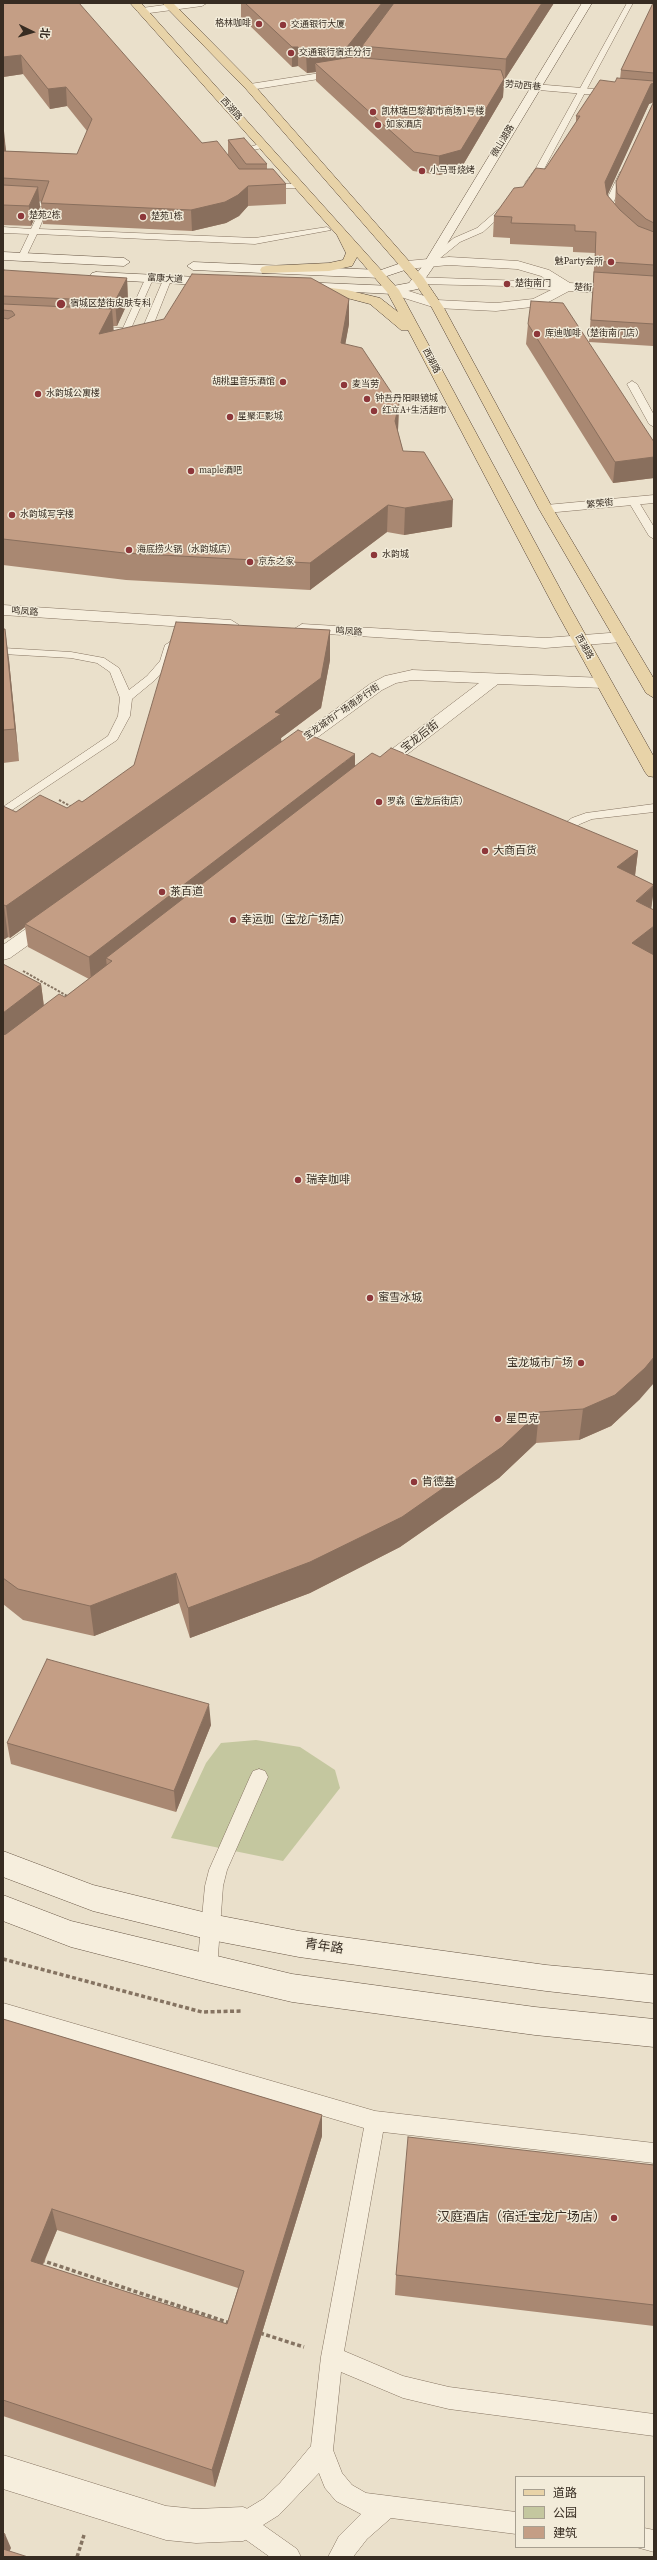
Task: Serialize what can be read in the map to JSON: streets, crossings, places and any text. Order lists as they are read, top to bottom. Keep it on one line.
{"streets":{"main road":["西湖路"],"street":["劳动西巷","微山湖路","富康大道","楚街","繁荣街","鸣凤路","宝龙城市广场南步行街","宝龙后街","青年路"]},"crossings":[["劳动西巷","微山湖路"],["西湖路","富康大道"],["西湖路","鸣凤路"],["西湖路","宝龙城市广场南步行街"],["微山湖路","富康大道"],["微山湖路","楚街"],["富康大道","楚街"],["宝龙城市广场南步行街","宝龙后街"]],"places":["格林咖啡","交通银行大厦","交通银行宿迁分行","凯林瑞巴黎都市商场1号楼","如家酒店","小马哥烧烤","楚苑2栋","楚苑1栋","魅Party会所","楚街南门","宿城区楚街皮肤专科","库迪咖啡（楚街南门店）","胡桃里音乐酒馆","麦当劳","水韵城公寓楼","钟吾丹阳眼镜城","红立A+生活超市","星聚汇影城","maple酒吧","水韵城写字楼","海底捞火锅（水韵城店）","水韵城","京东之家","罗森（宝龙后街店）","大商百货","茶百道","幸运咖（宝龙广场店）","瑞幸咖啡","蜜雪冰城","宝龙城市广场","星巴克","肯德基","汉庭酒店（宿迁宝龙广场店）"],"legend":["道路","公园","建筑"],"north":"right"}
